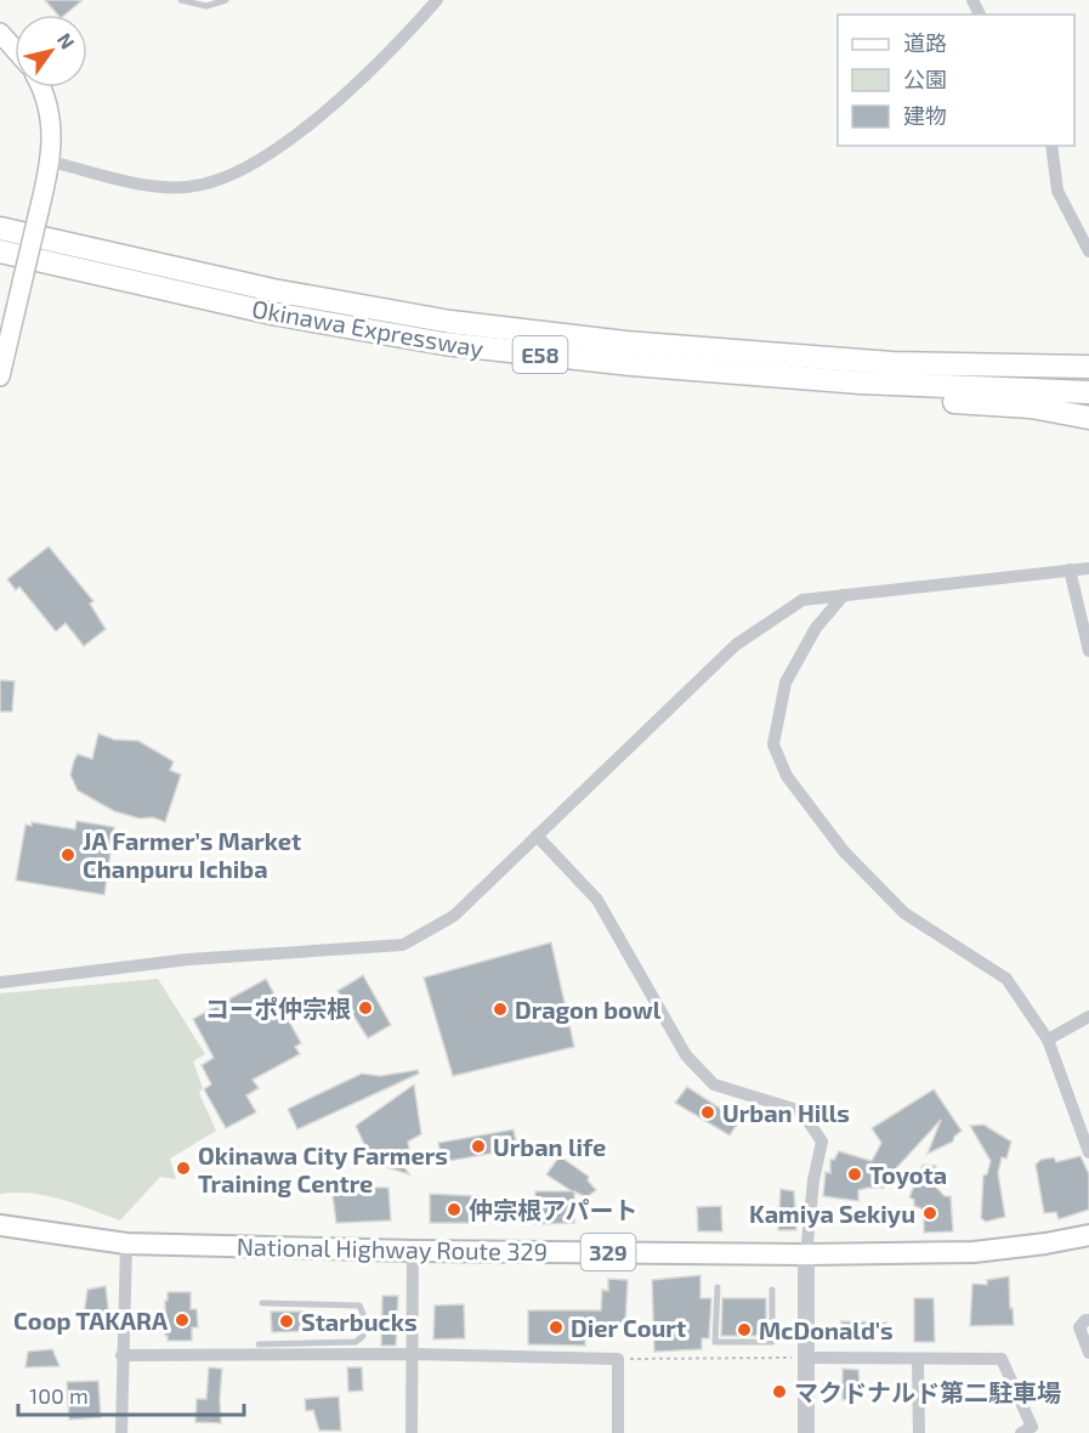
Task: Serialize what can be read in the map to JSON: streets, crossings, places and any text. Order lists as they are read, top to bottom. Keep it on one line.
{"streets":{"highway":["Okinawa Expressway","E58","National Highway Route 329","329"]},"places":["JA Farmer’s Market Chanpuru Ichiba","コーポ仲宗根","Dragon bowl","Urban Hills","Urban life","Okinawa City Farmers Training Centre","Toyota","仲宗根アパート","Kamiya Sekiyu","Coop TAKARA","Starbucks","Dier Court","McDonald's","マクドナルド第二駐車場"],"legend":["道路","公園","建物"],"scale_bar":"100 m","north":"top right"}
